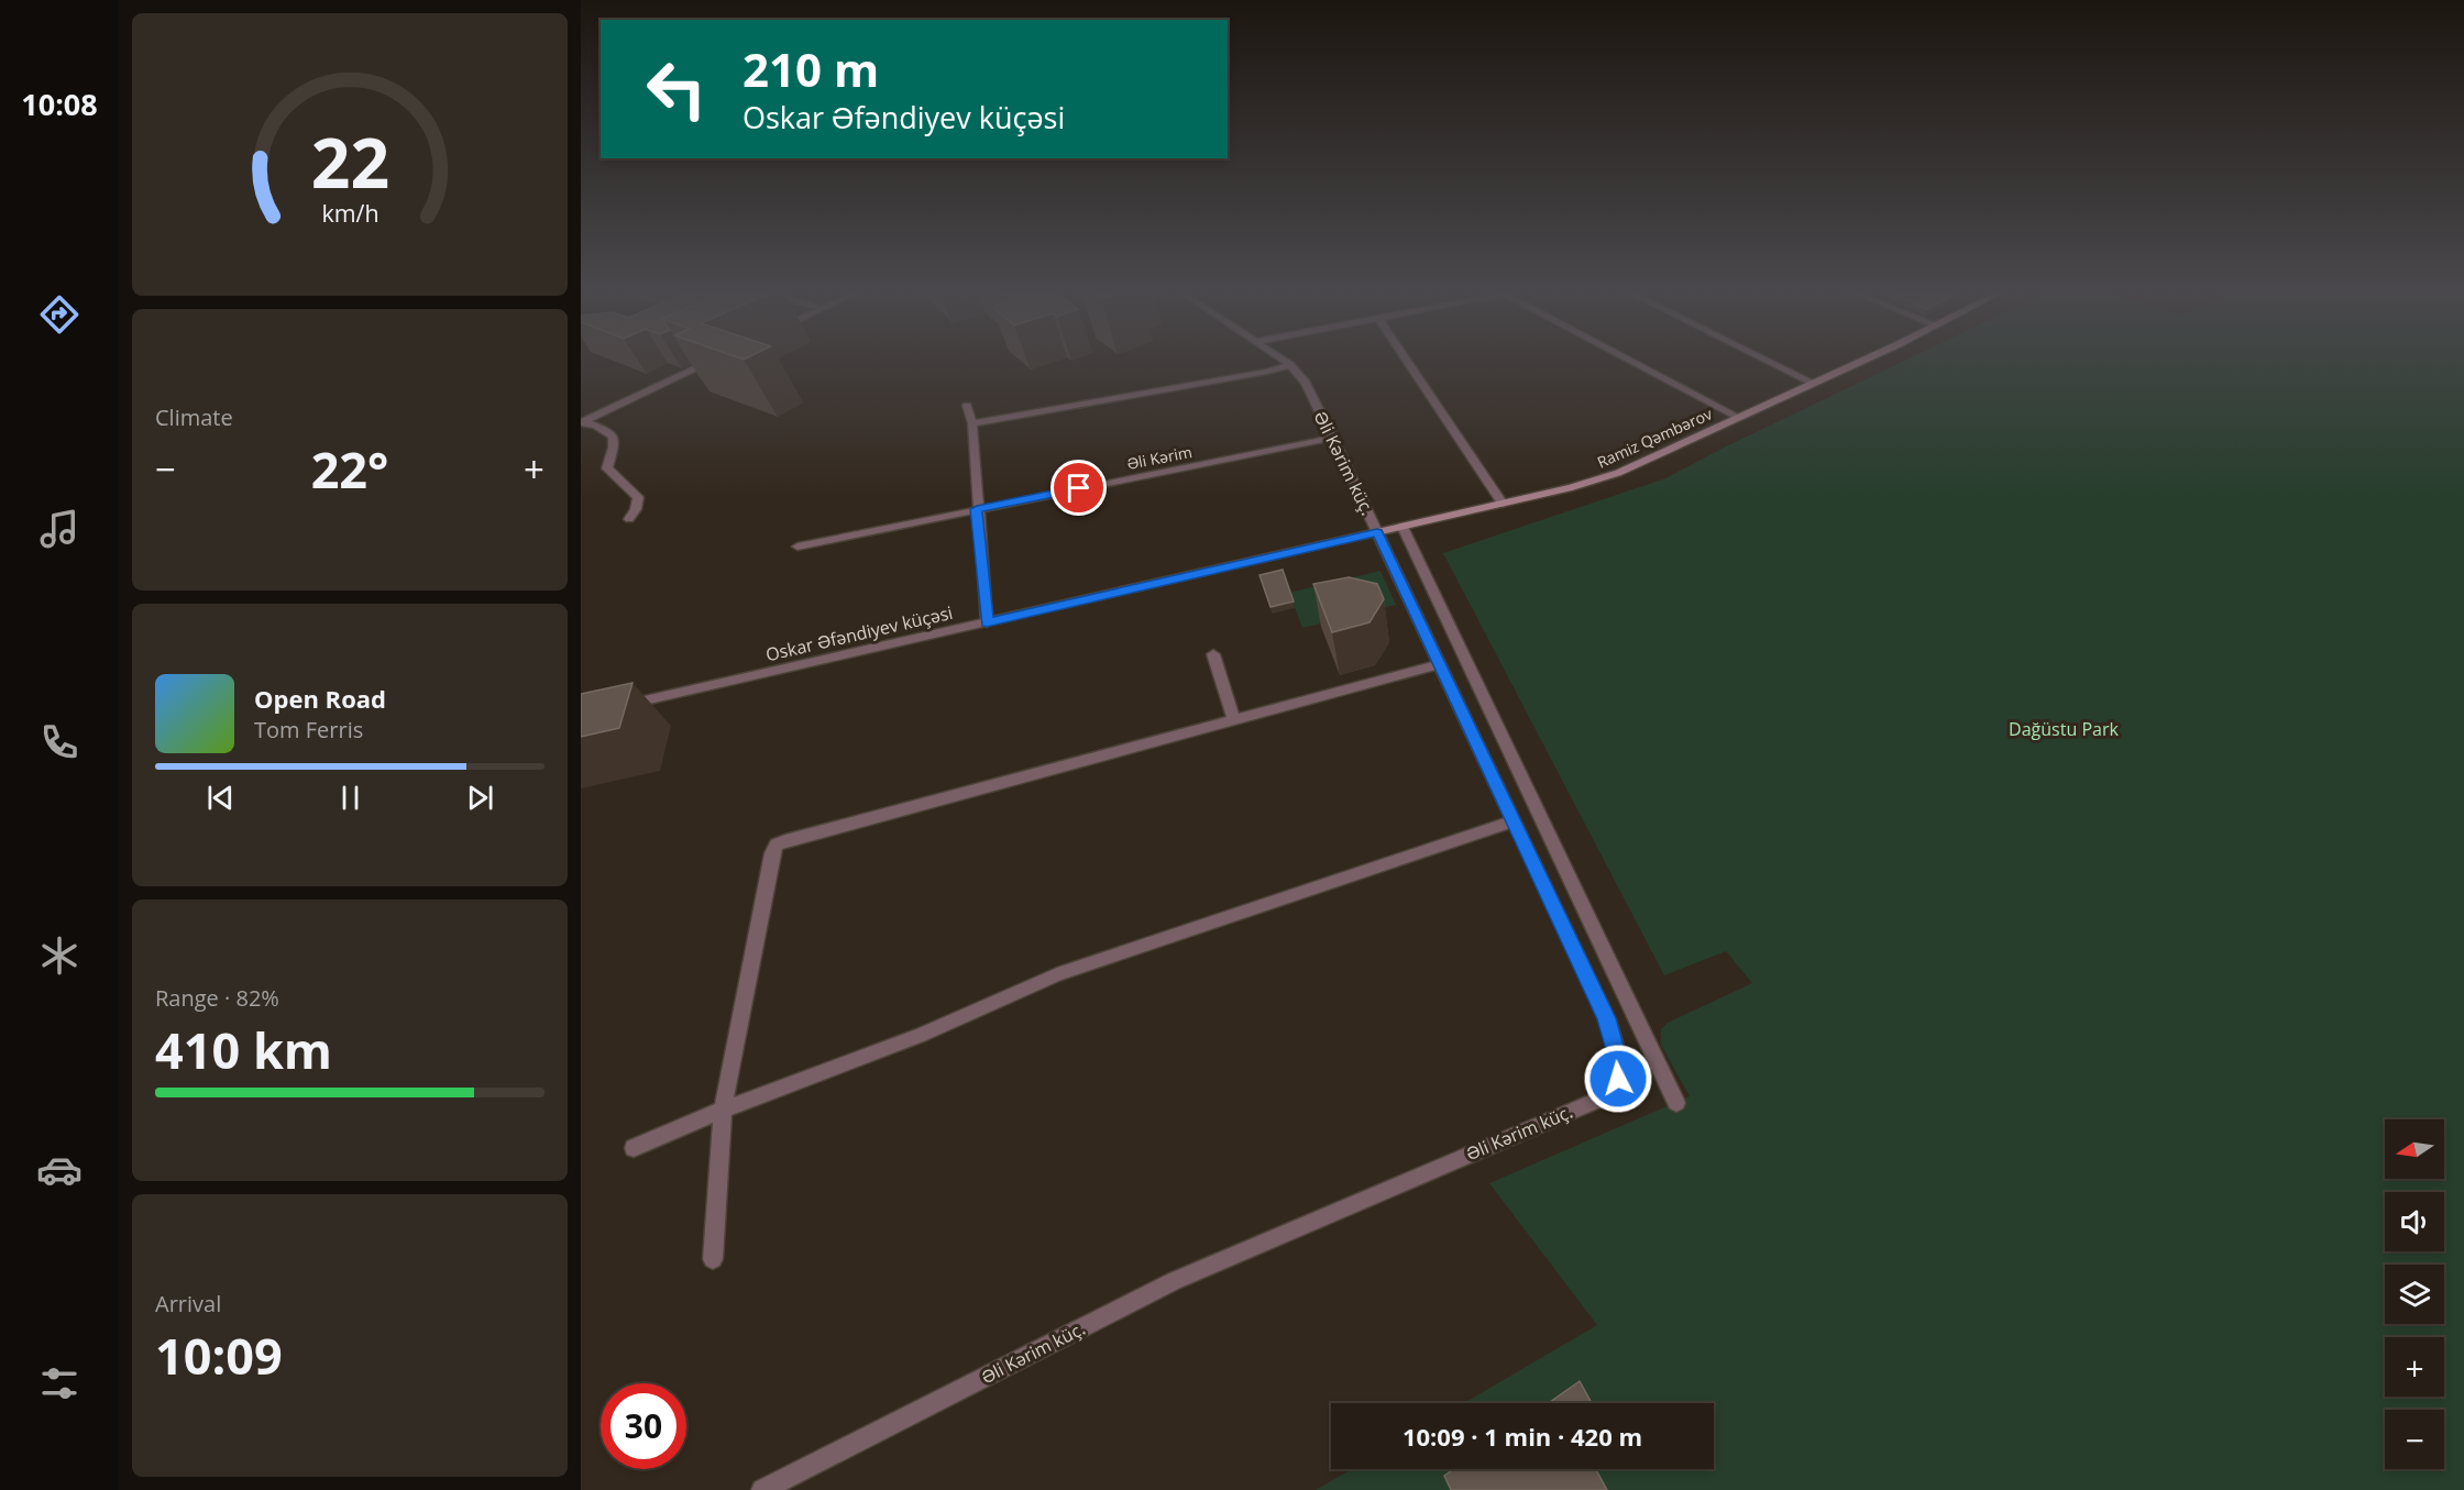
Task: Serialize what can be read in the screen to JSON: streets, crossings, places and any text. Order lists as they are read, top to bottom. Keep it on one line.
{"streets":{"main road":["Ramiz Qəmbərov"],"street":["Əli Kərim","Əli Kərim küç.","Oskar Əfəndiyev küçəsi"]},"crossings":[["Ramiz Qəmbərov","Əli Kərim küç."],["Ramiz Qəmbərov","Oskar Əfəndiyev küçəsi"],["Əli Kərim","Əli Kərim küç."],["Əli Kərim küç.","Oskar Əfəndiyev küçəsi"]],"parks":["Dağüstu Park"],"north":"left","page":{"tabs":"10:08","turn":["210 m","Oskar Əfəndiyev küçəsi"],"tile":["Climate",["Range · 82%","410 km"],["Arrival","10:09"]],"heat":["−","22°","+"],"song":["Open Road","Tom Ferris"],"map_buttons":["+","−"],"limit":"30","trip":"10:09 · 1 min · 420 m","gauge":["22","km/h"]}}
